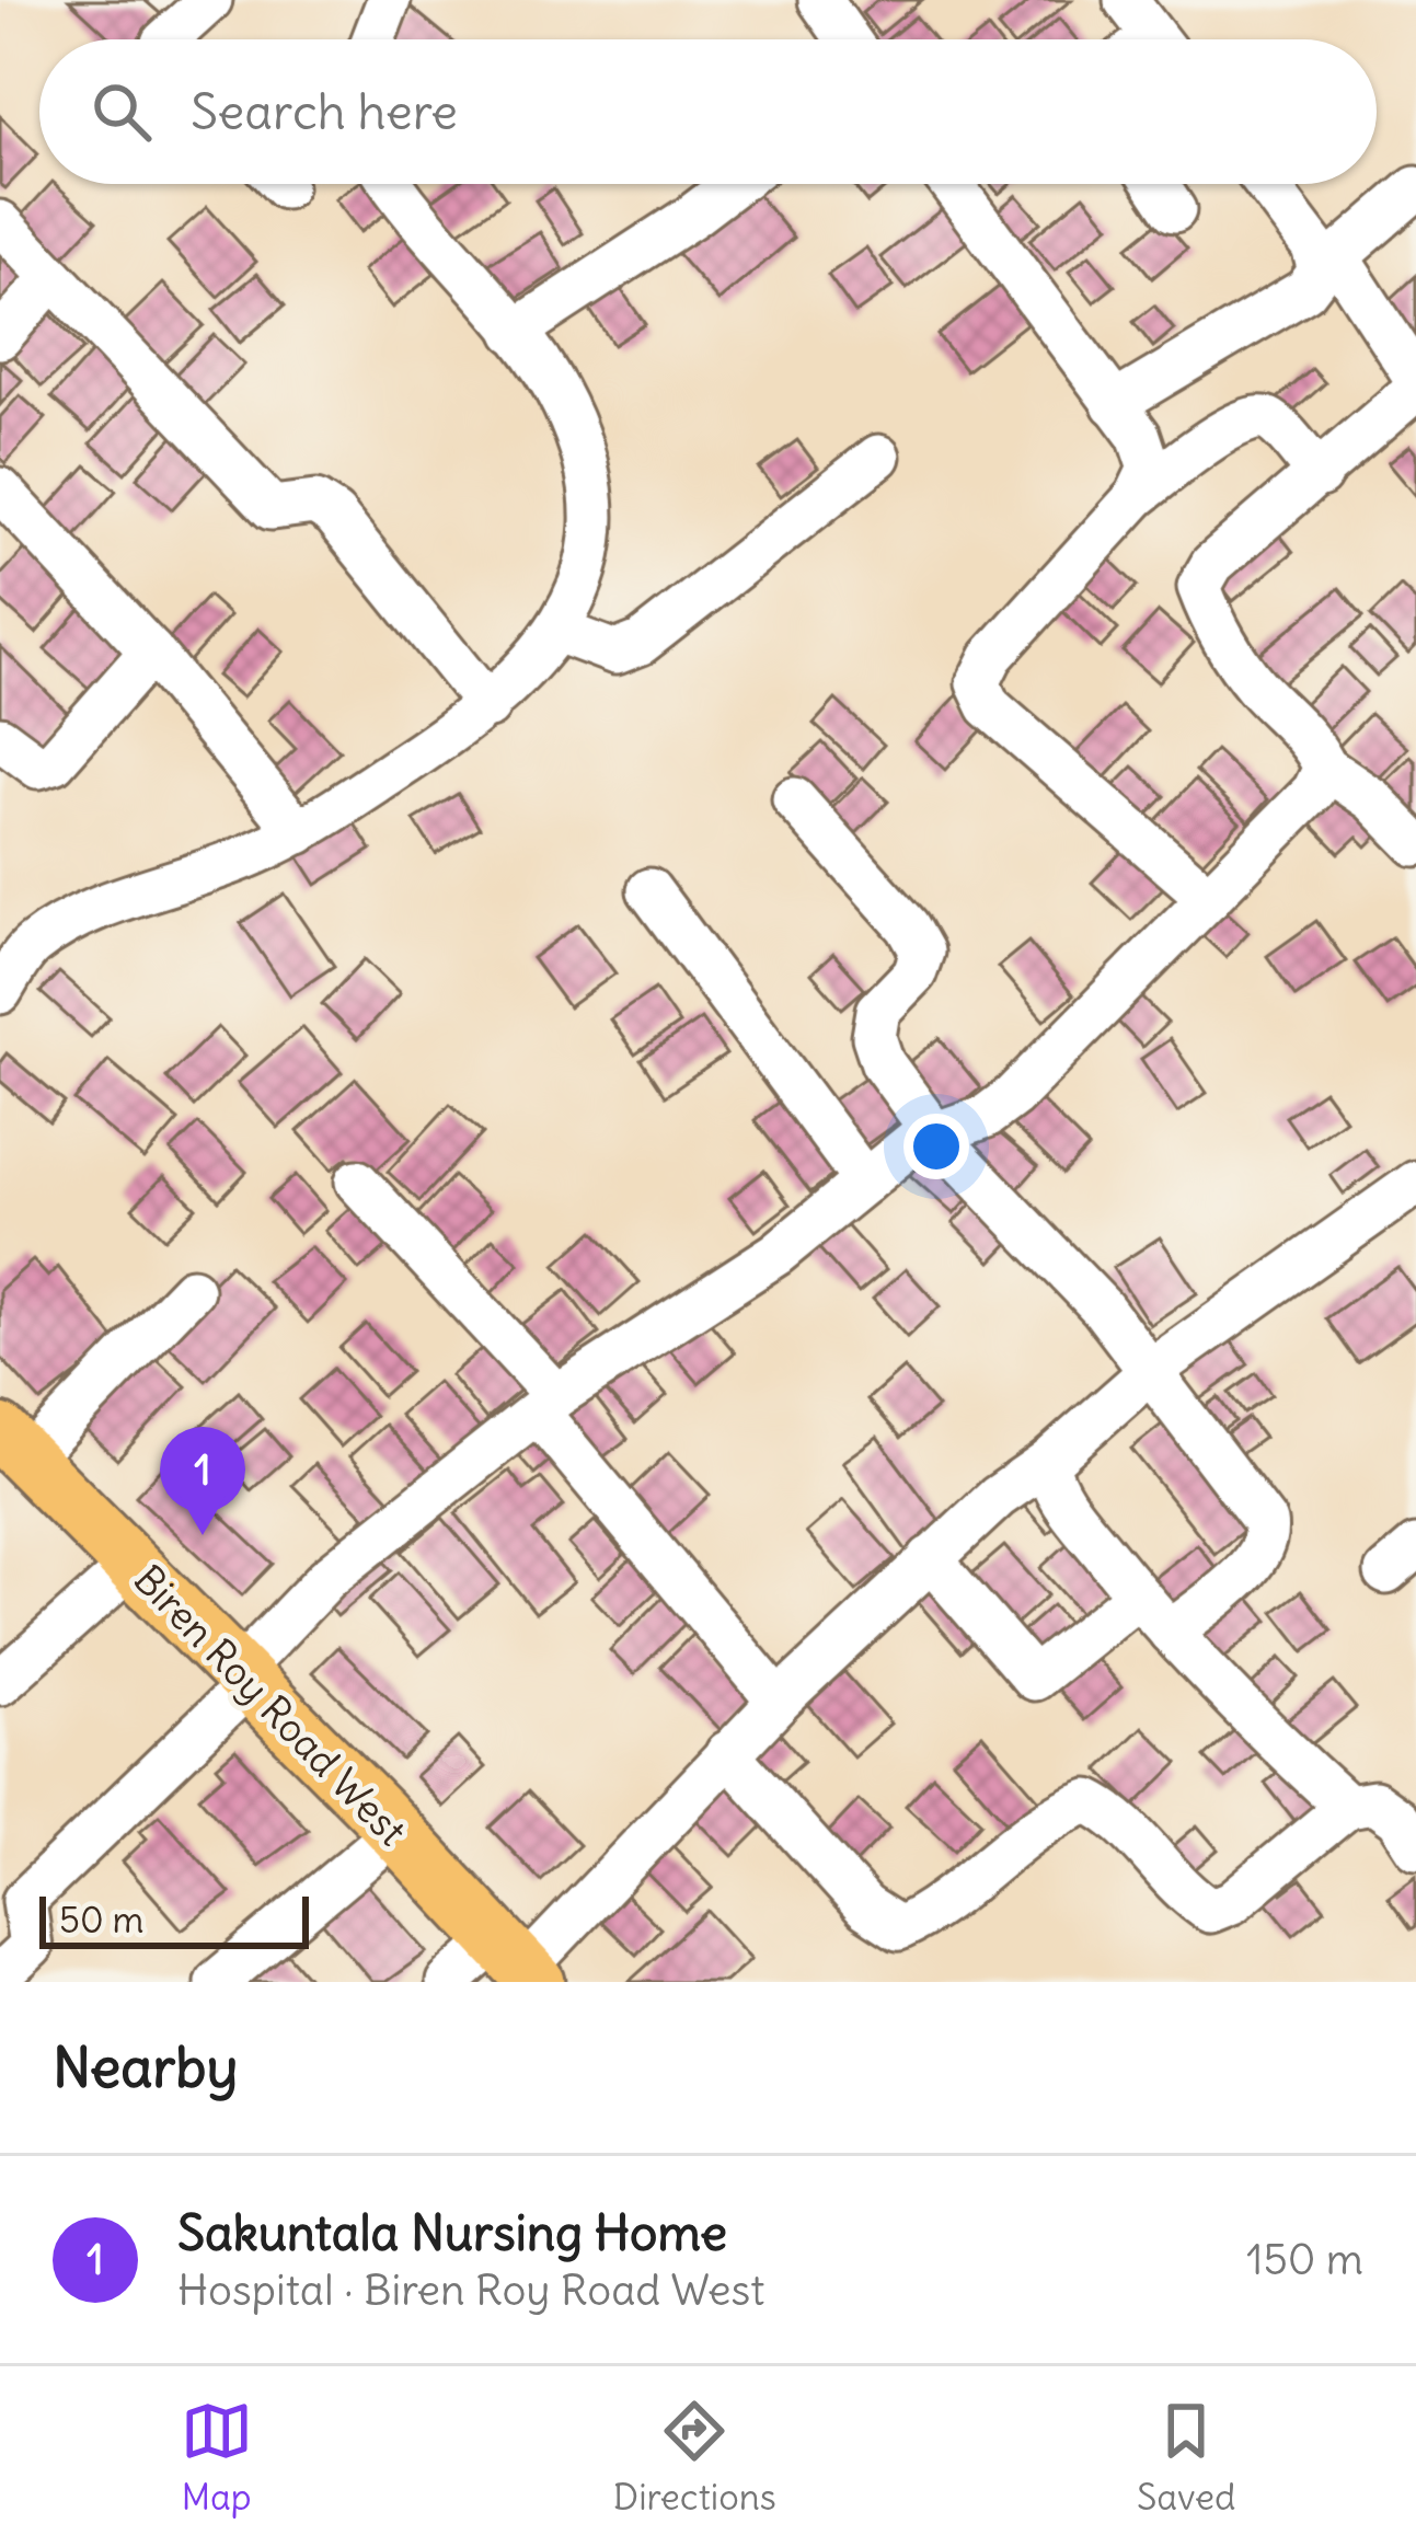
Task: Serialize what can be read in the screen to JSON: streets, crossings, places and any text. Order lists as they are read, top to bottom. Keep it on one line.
{"streets":{"main road":["Biren Roy Road West"]},"scale_bar":"50 m","page":{"search":"Search here","pins":"1","scale":"50 m","heading":"Nearby","list":[{"mark":"1","name":"Sakuntala Nursing Home","note":"Hospital · Biren Roy Road West","value":"150 m"}],"nav":["Map","Directions","Saved"]}}
